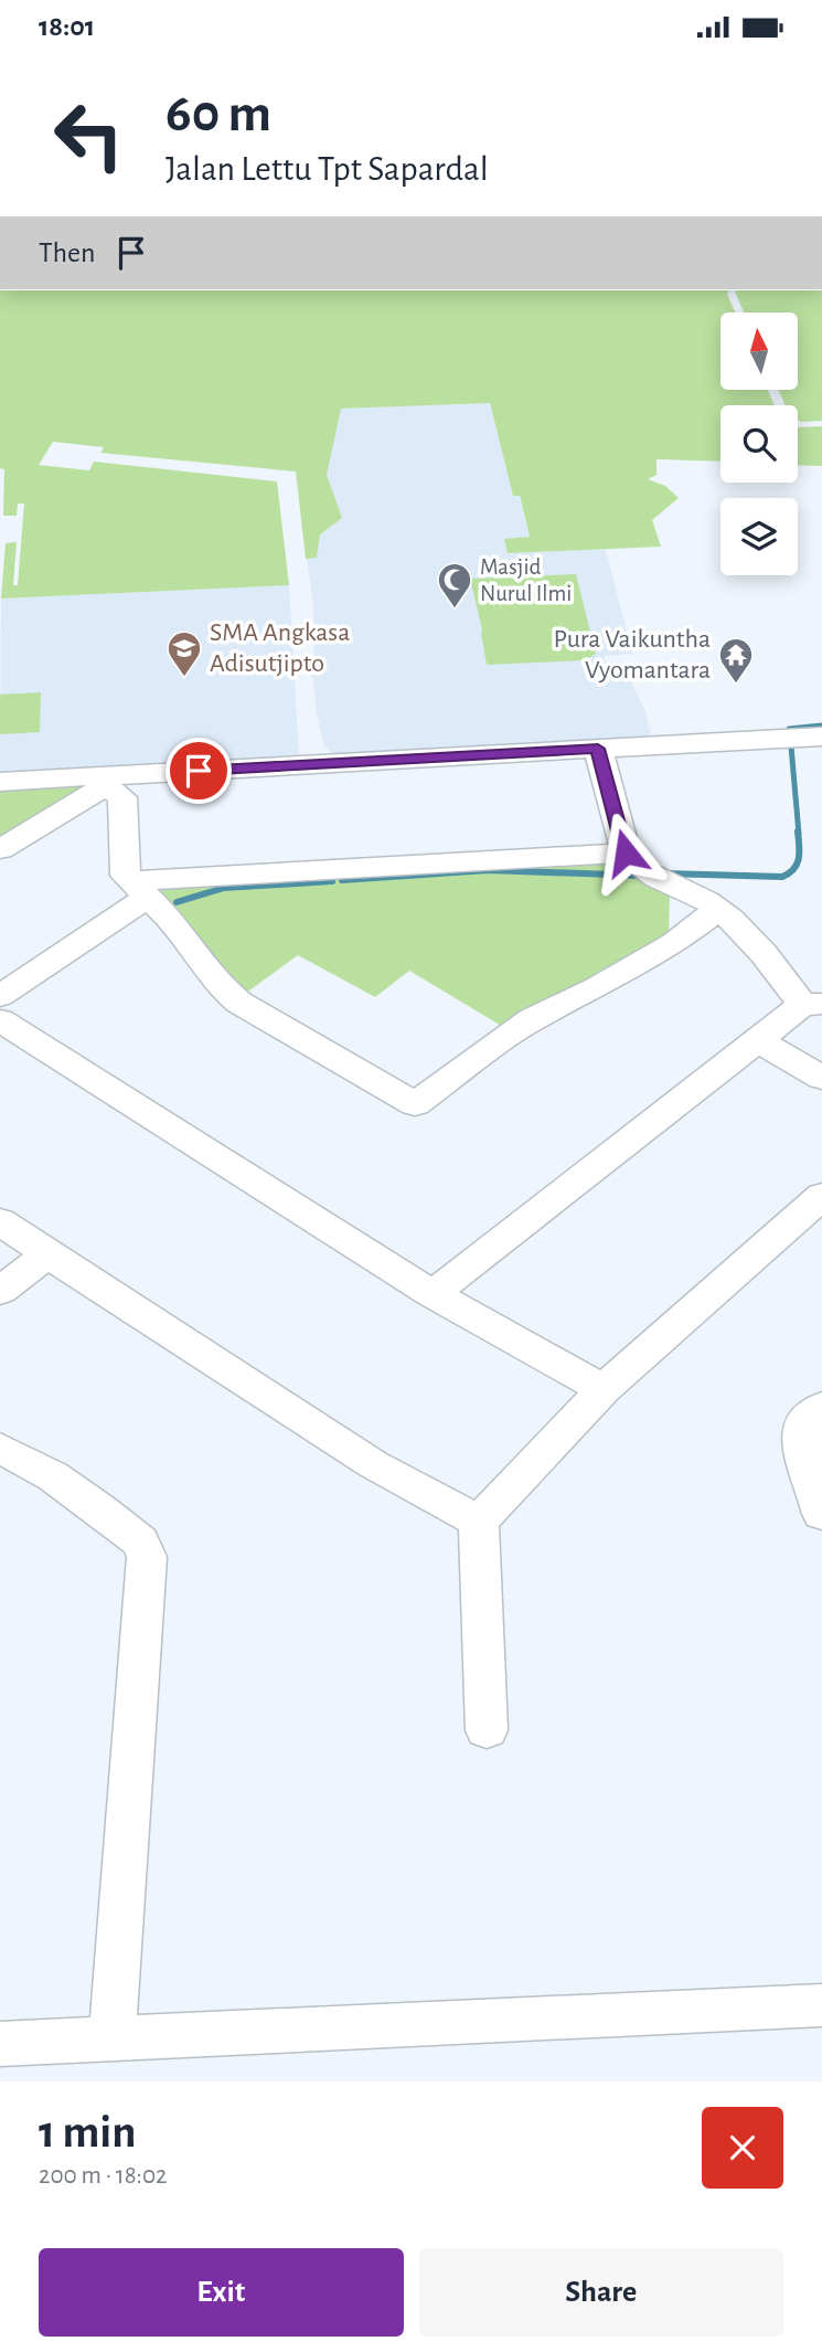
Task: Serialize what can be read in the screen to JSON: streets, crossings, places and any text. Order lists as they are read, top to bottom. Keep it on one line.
{"places":{"mosque":["Masjid Nurul Ilmi"],"school or university":["SMA Angkasa Adisutjipto"],"temple":["Pura Vaikuntha Vyomantara"]},"north":"top","page":{"status":"18:01","turn":["60 m","Jalan Lettu Tpt Sapardal"],"then":"Then","heading":["1 min","200 m · 18:02"],"buttons":["Exit","Share"]}}
